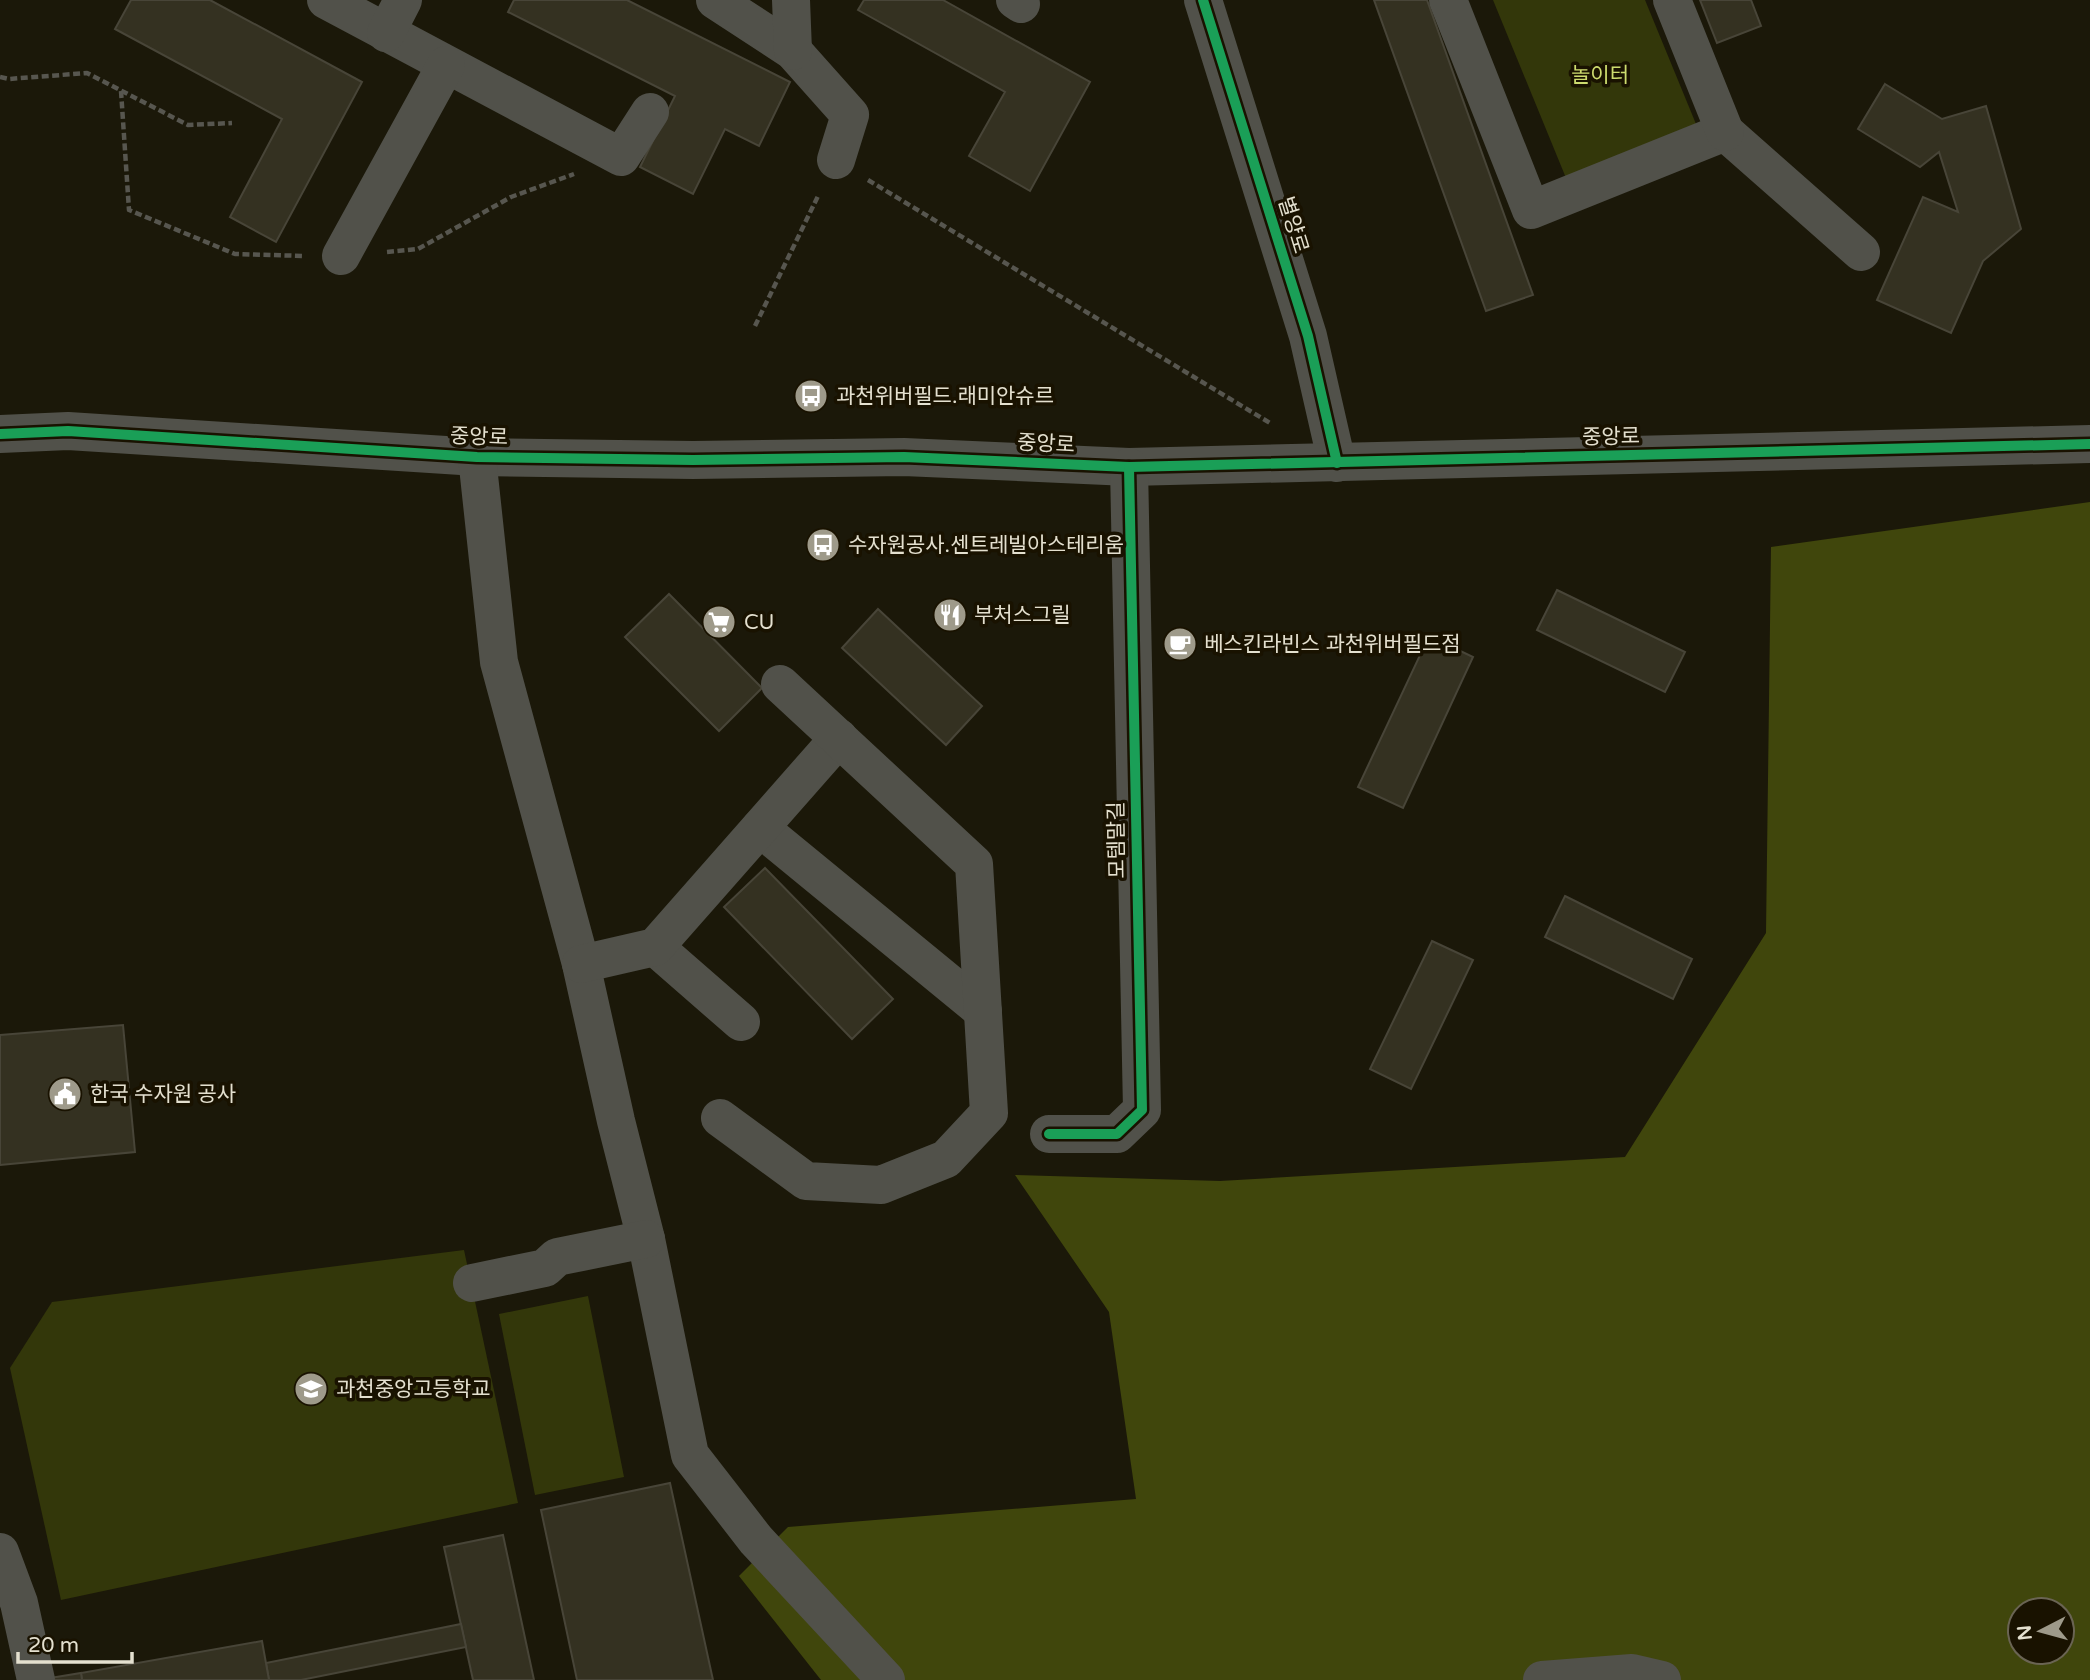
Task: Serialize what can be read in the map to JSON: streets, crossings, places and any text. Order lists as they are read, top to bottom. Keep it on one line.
{"streets":{"street":["별양로","중앙로","모템말길"]},"crossings":[["별양로","중앙로"],["중앙로","모템말길"]],"parks":["놀이터"],"places":{"bus stop":["과천위버필드.래미안슈르","수자원공사.센트레빌아스테리움"],"restaurant":["부처스그릴"],"supermarket":["CU"],"cafe":["베스킨라빈스 과천위버필드점"],"public building":["한국 수자원 공사"],"school or university":["과천중앙고등학교"]},"scale_bar":"20 m","north":"left"}
